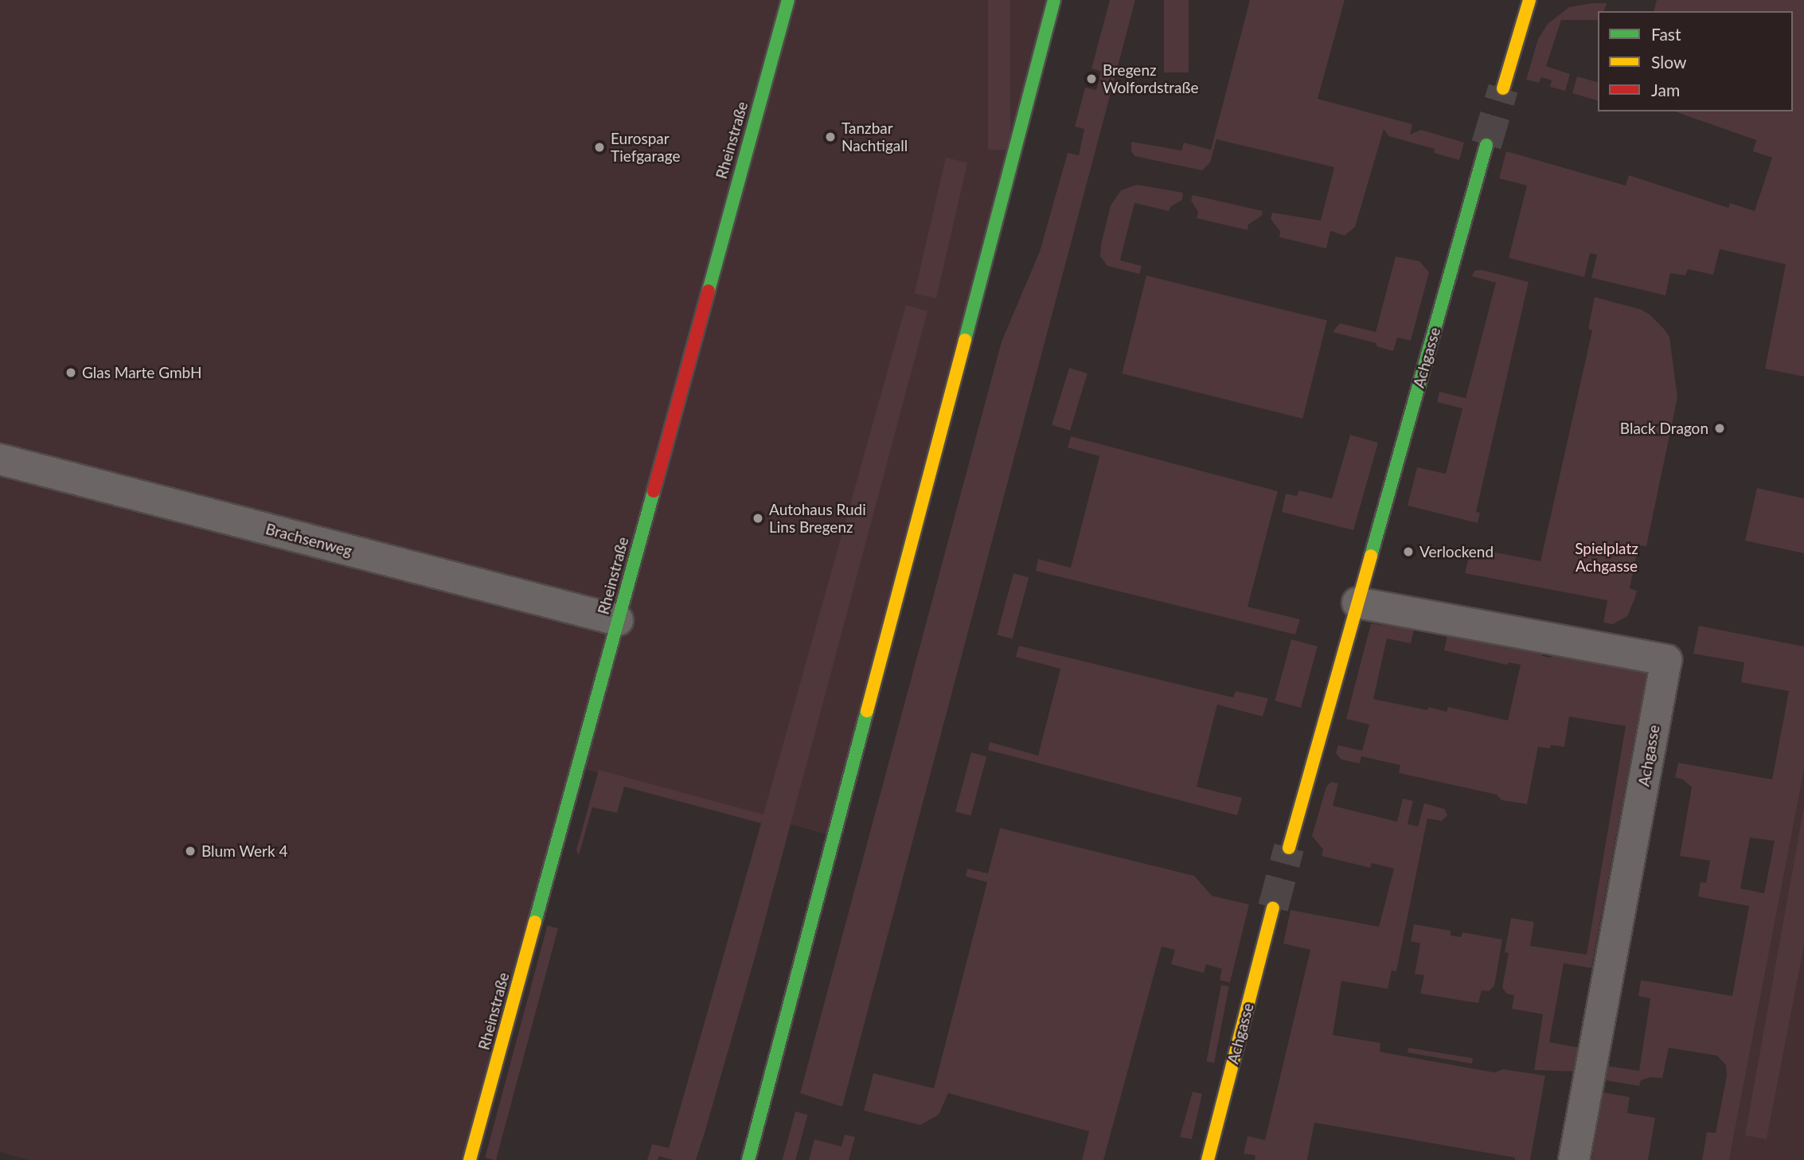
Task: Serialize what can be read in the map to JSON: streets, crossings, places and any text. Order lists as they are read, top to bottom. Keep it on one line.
{"streets":{"street":["Rheinstraße","Achgasse","Brachsenweg"]},"crossings":[["Rheinstraße","Brachsenweg"]],"parks":["Spielplatz Achgasse"],"places":["Bregenz Wolfordstraße","Tanzbar Nachtigall","Eurospar Tiefgarage","Glas Marte GmbH","Black Dragon","Autohaus Rudi Lins Bregenz","Verlockend","Blum Werk 4"],"legend":["Fast","Slow","Jam"]}
